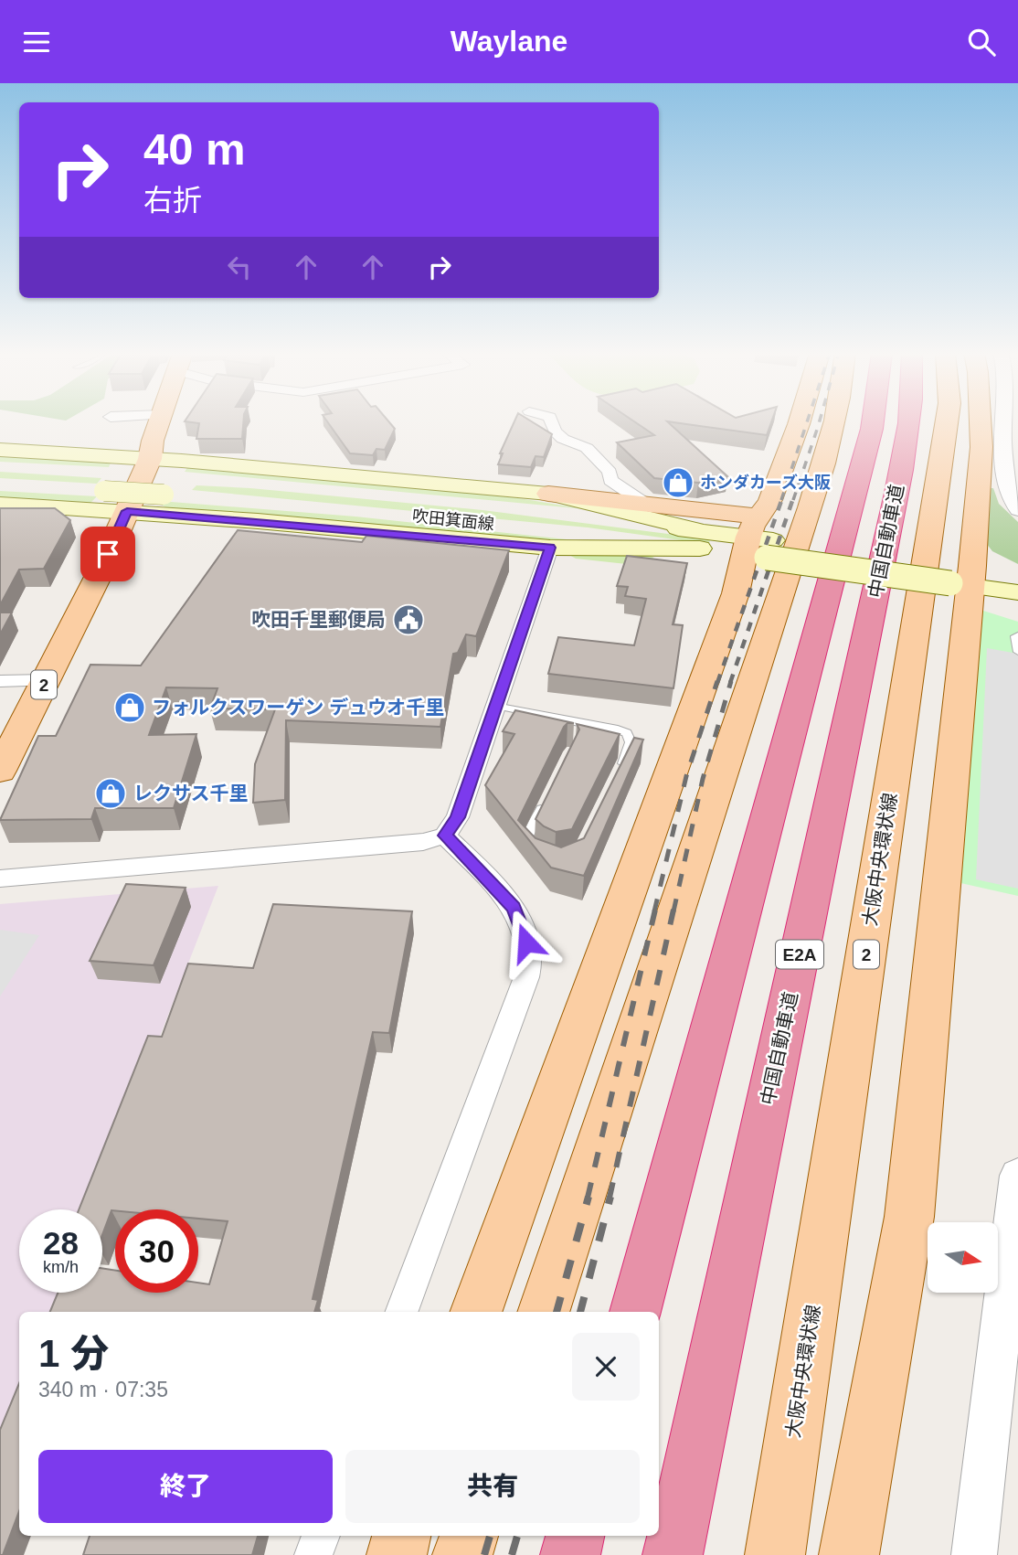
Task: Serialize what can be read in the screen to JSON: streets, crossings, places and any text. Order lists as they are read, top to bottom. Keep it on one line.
{"streets":{"highway":["中国自動車道","E2A"],"main road":["吹田箕面線","2","大阪中央環状線"]},"places":{"shop":["ホンダカーズ大阪","フォルクスワーゲン デュウオ千里","レクサス千里"],"public building":["吹田千里郵便局"]},"north":"right","page":{"header":"Waylane","turn":["40 m","右折"],"speed":"28 km/h","limit":"30","heading":["1 分","340 m · 07:35"],"buttons":["終了","共有"]}}
